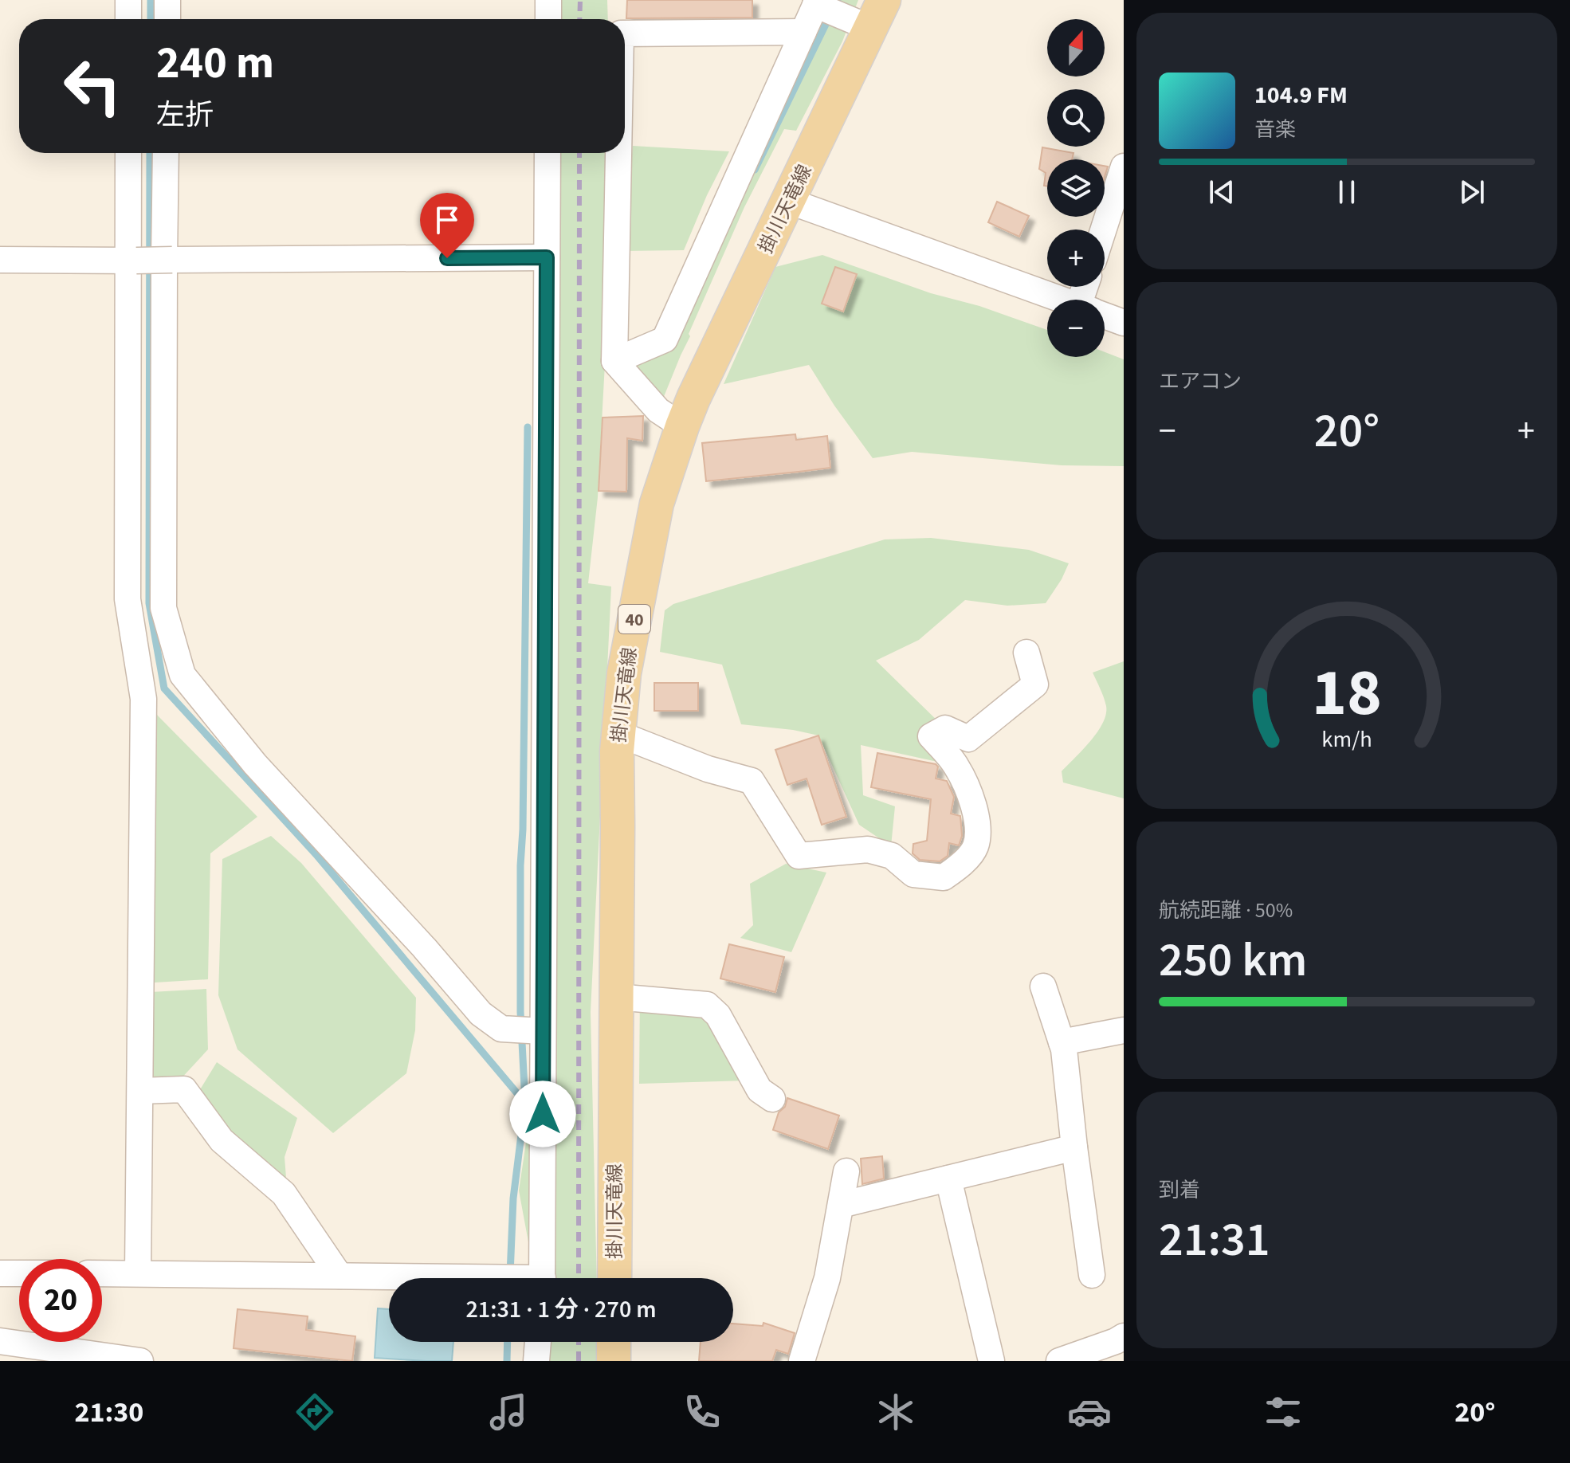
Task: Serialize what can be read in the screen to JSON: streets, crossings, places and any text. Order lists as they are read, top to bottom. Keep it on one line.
{"streets":{"main road":["掛川天竜線","40"]},"north":"top","page":{"map_buttons":["+","−"],"turn":["240 m","左折"],"song":["104.9 FM","音楽"],"tile":["エアコン",["航続距離 · 50%","250 km"],["到着","21:31"]],"heat":["−","20°","+"],"limit":"20","trip":"21:31 · 1 分 · 270 m","tabs":["21:30","20°"],"gauge":["18","km/h"]}}
